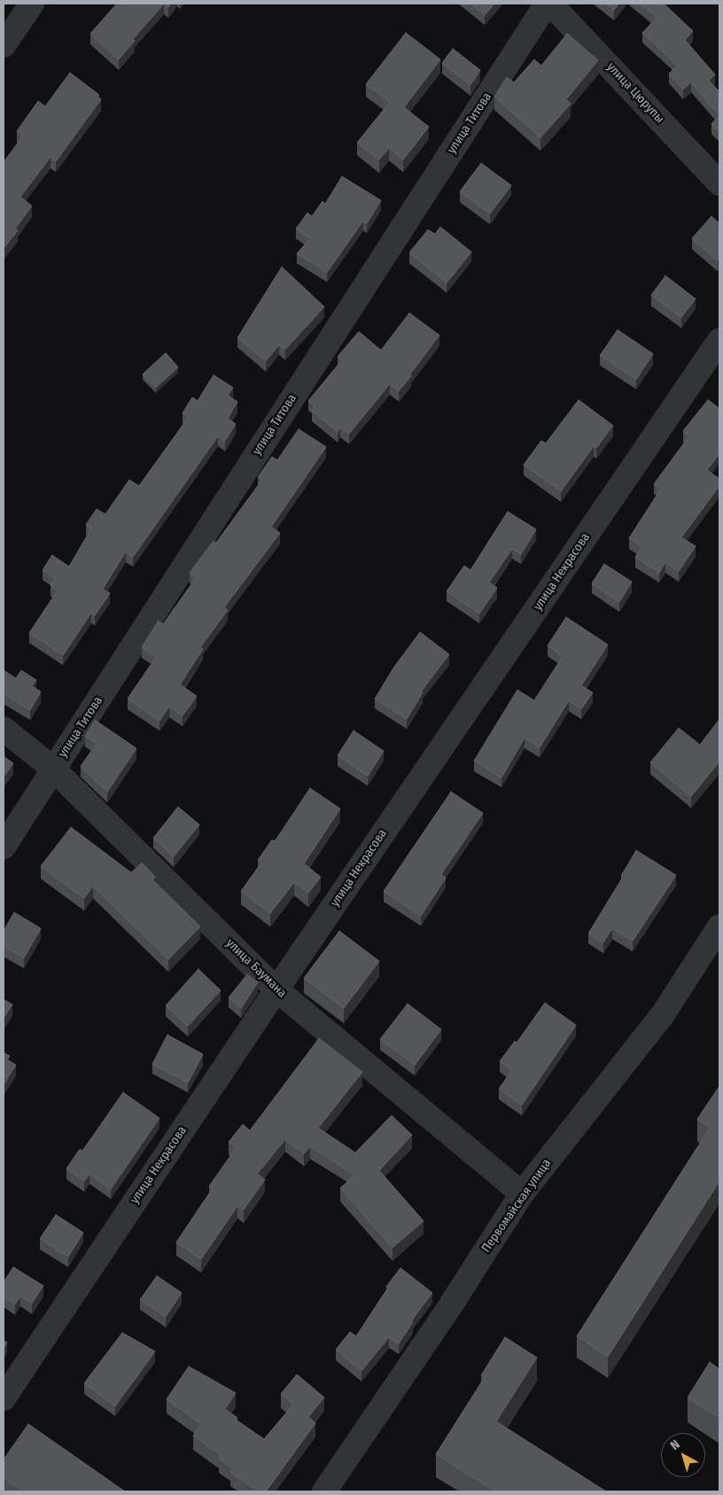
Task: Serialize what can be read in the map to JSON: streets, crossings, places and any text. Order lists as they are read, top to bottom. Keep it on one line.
{"streets":{"street":["улица Цюрупы","улица Титова","улица Некрасова","улица Баумана","Первомайская улица"]},"crossings":[["улица Цюрупы","улица Титова"],["улица Титова","улица Баумана"],["улица Некрасова","улица Баумана"],["улица Баумана","Первомайская улица"]],"north":"top left"}
